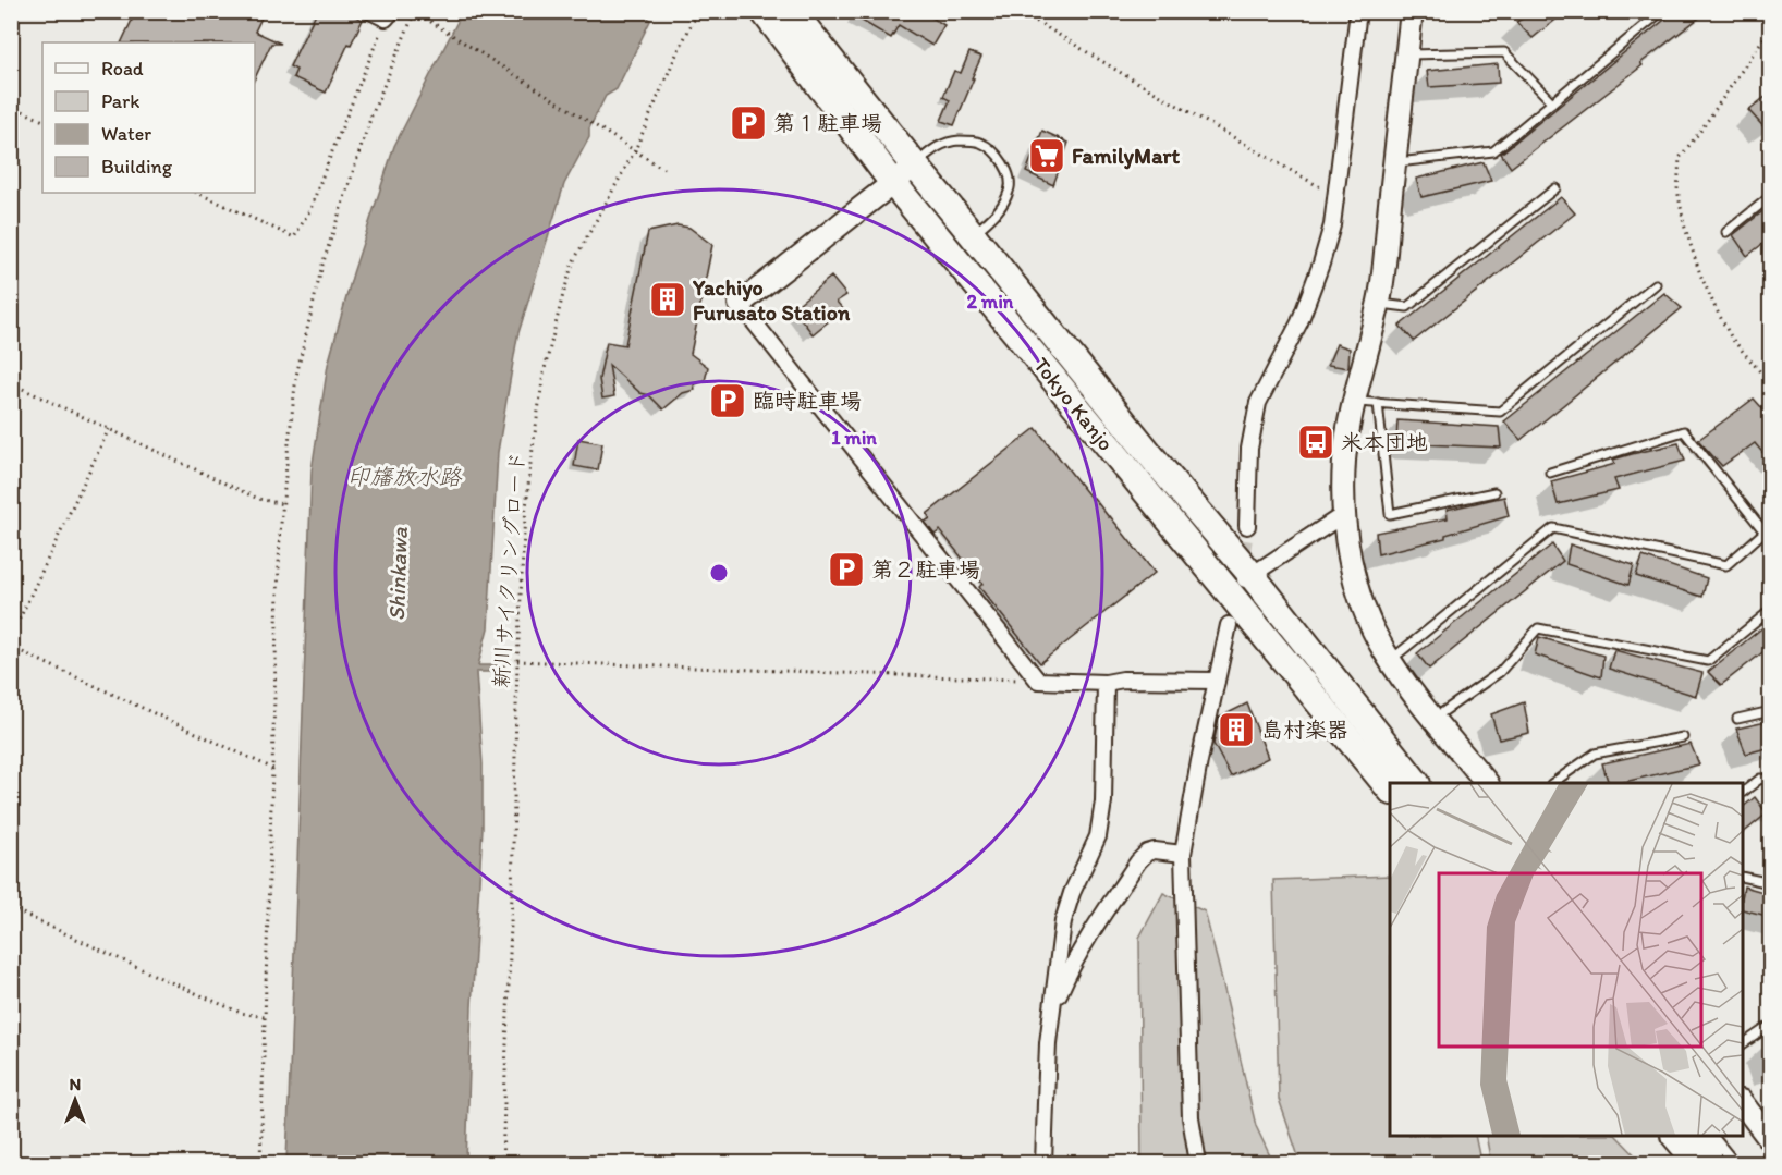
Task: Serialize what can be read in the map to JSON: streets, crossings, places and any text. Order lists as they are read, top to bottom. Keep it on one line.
{"streets":{"highway":["Tokyo Kanjo"],"path":["新川サイクリングロード"]},"water":["印旛放水路","Shinkawa"],"places":{"parking":["第１駐車場","臨時駐車場","第２駐車場"],"supermarket":["FamilyMart"],"building":["Yachiyo Furusato Station","島村楽器"],"bus stop":["米本団地"]},"legend":["Road","Park","Water","Building"],"north":"top","rings":["2 min","1 min"]}
